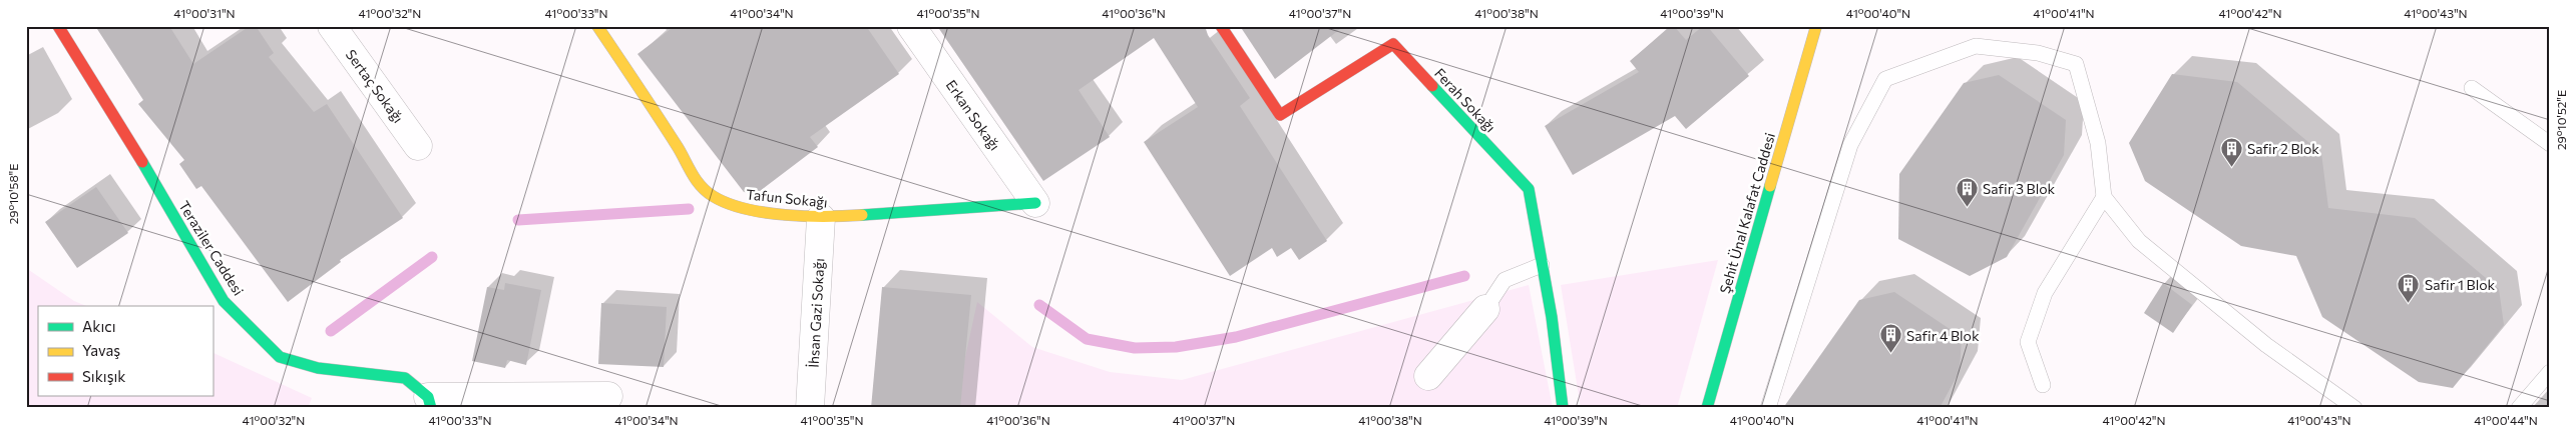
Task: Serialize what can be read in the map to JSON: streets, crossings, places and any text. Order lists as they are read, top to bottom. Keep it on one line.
{"streets":{"street":["Sertaç Sokağı","Ferah Sokağı","Erkan Sokağı","Tafun Sokağı","Şehit Ünal Kalafat Caddesi","Teraziler Caddesi","İhsan Gazi Sokağı"]},"crossings":[["Erkan Sokağı","Tafun Sokağı"],["Tafun Sokağı","İhsan Gazi Sokağı"]],"places":{"building":["Safir 2 Blok","Safir 3 Blok","Safir 1 Blok","Safir 4 Blok"]},"legend":["Akıcı","Yavaş","Sıkışık"],"coordinates":["41°00'31\"N","41°00'32\"N","41°00'33\"N","41°00'34\"N","41°00'35\"N","41°00'36\"N","41°00'37\"N","41°00'38\"N","41°00'39\"N","41°00'40\"N","41°00'41\"N","41°00'42\"N","41°00'43\"N","29°10'52\"E","29°10'58\"E","41°00'44\"N"]}
